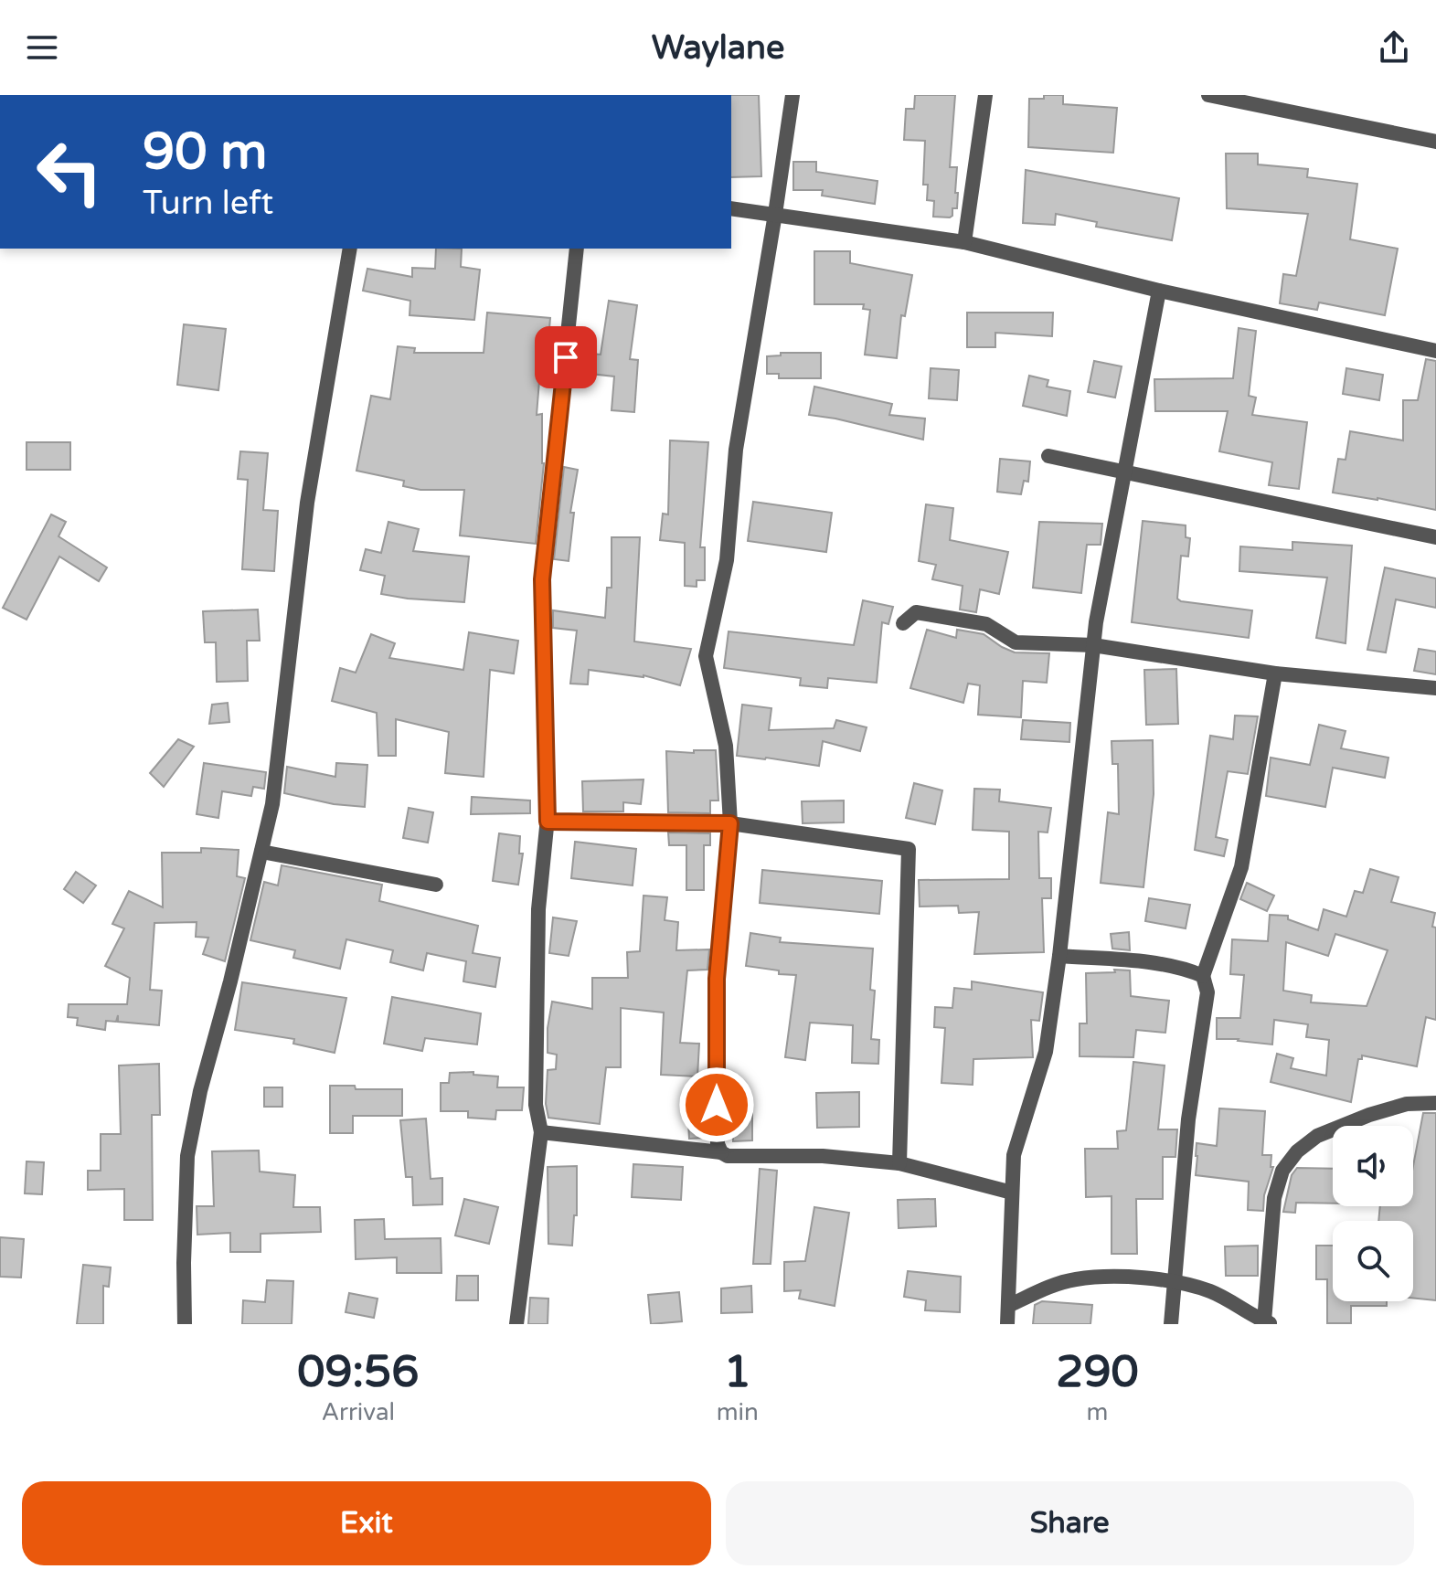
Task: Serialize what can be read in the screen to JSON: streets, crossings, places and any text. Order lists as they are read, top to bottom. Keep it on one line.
{"page":{"header":"Waylane","turn":["90 m","Turn left"],"eta":["09:56","Arrival","1","min","290","m"],"buttons":["Exit","Share"]}}
